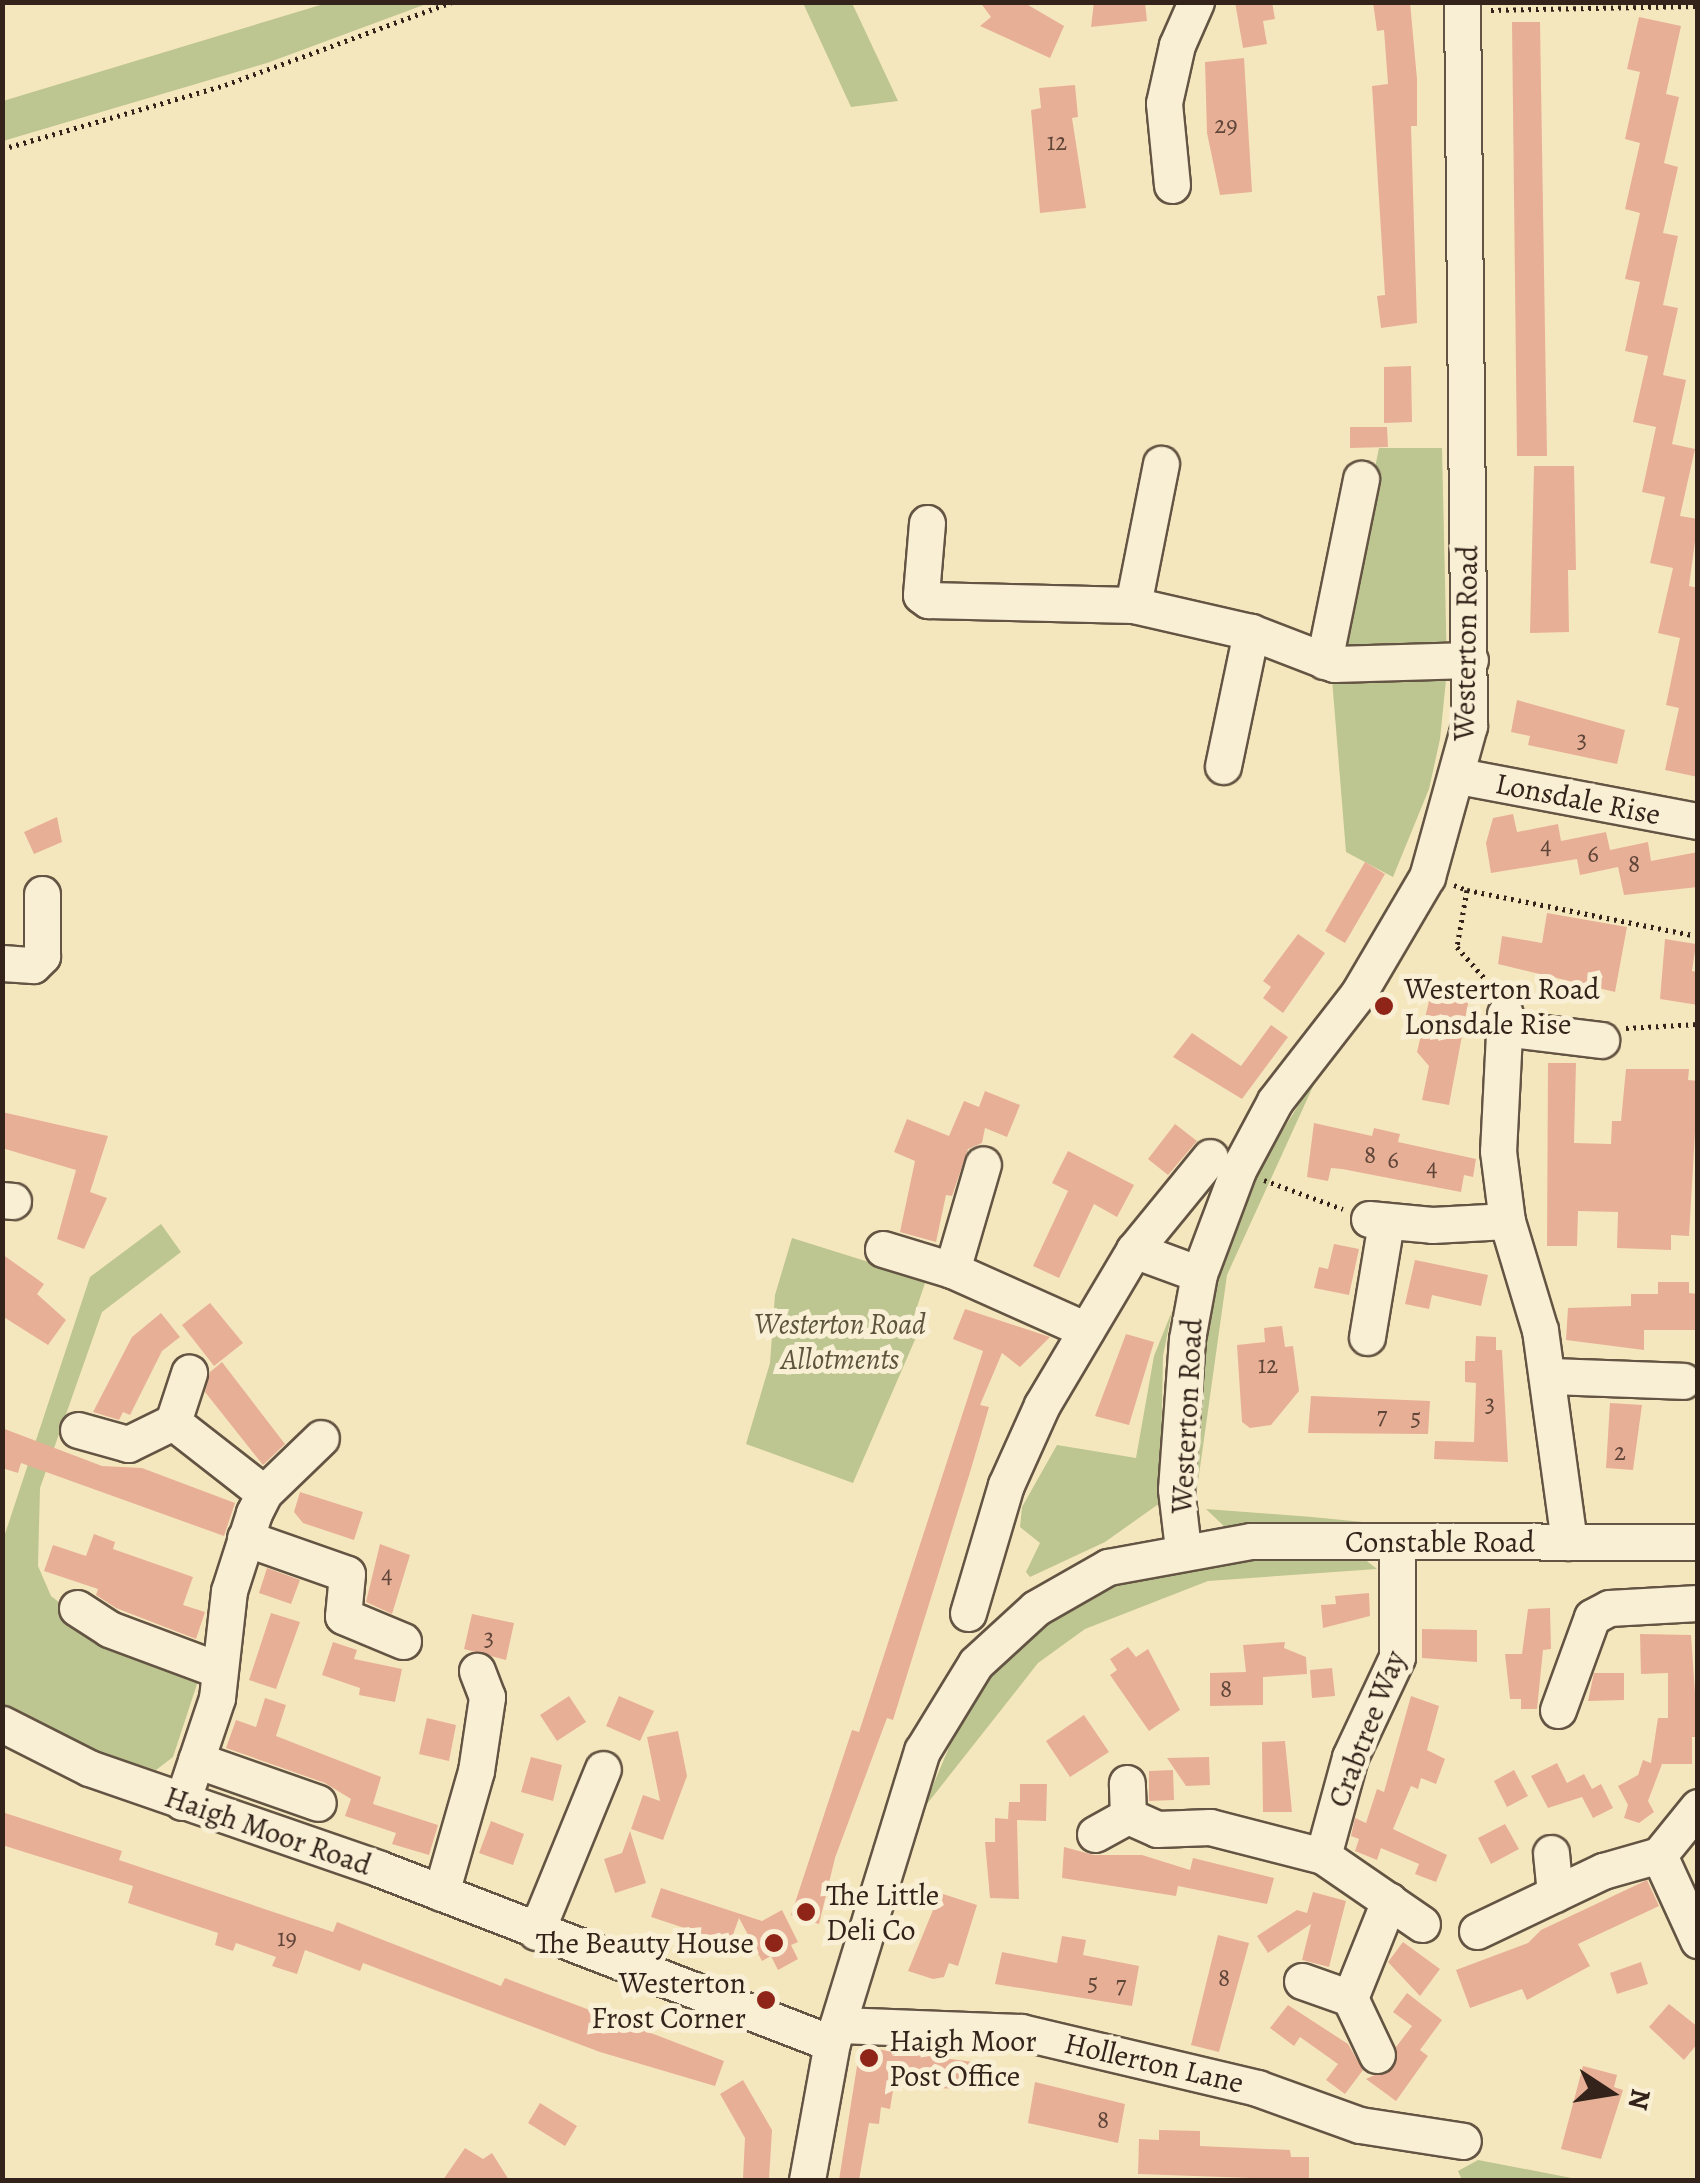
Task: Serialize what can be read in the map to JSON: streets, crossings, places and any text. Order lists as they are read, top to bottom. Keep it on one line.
{"streets":{"street":["Westerton Road","Lonsdale Rise","Constable Road","Crabtree Way","Haigh Moor Road","Hollerton Lane"]},"crossings":[["Westerton Road","Lonsdale Rise"],["Westerton Road","Constable Road"],["Westerton Road","Haigh Moor Road"],["Westerton Road","Hollerton Lane"],["Constable Road","Crabtree Way"],["Haigh Moor Road","Hollerton Lane"]],"parks":["Westerton Road Allotments"],"places":["Westerton Road Lonsdale Rise","The Little Deli Co","The Beauty House","Westerton Frost Corner","Haigh Moor Post Office"],"house_numbers":["29","12","3","4","6","8","8","6","4","12","3","7","5","2","4","3","8","19","8","5","7","8"],"north":"right"}
